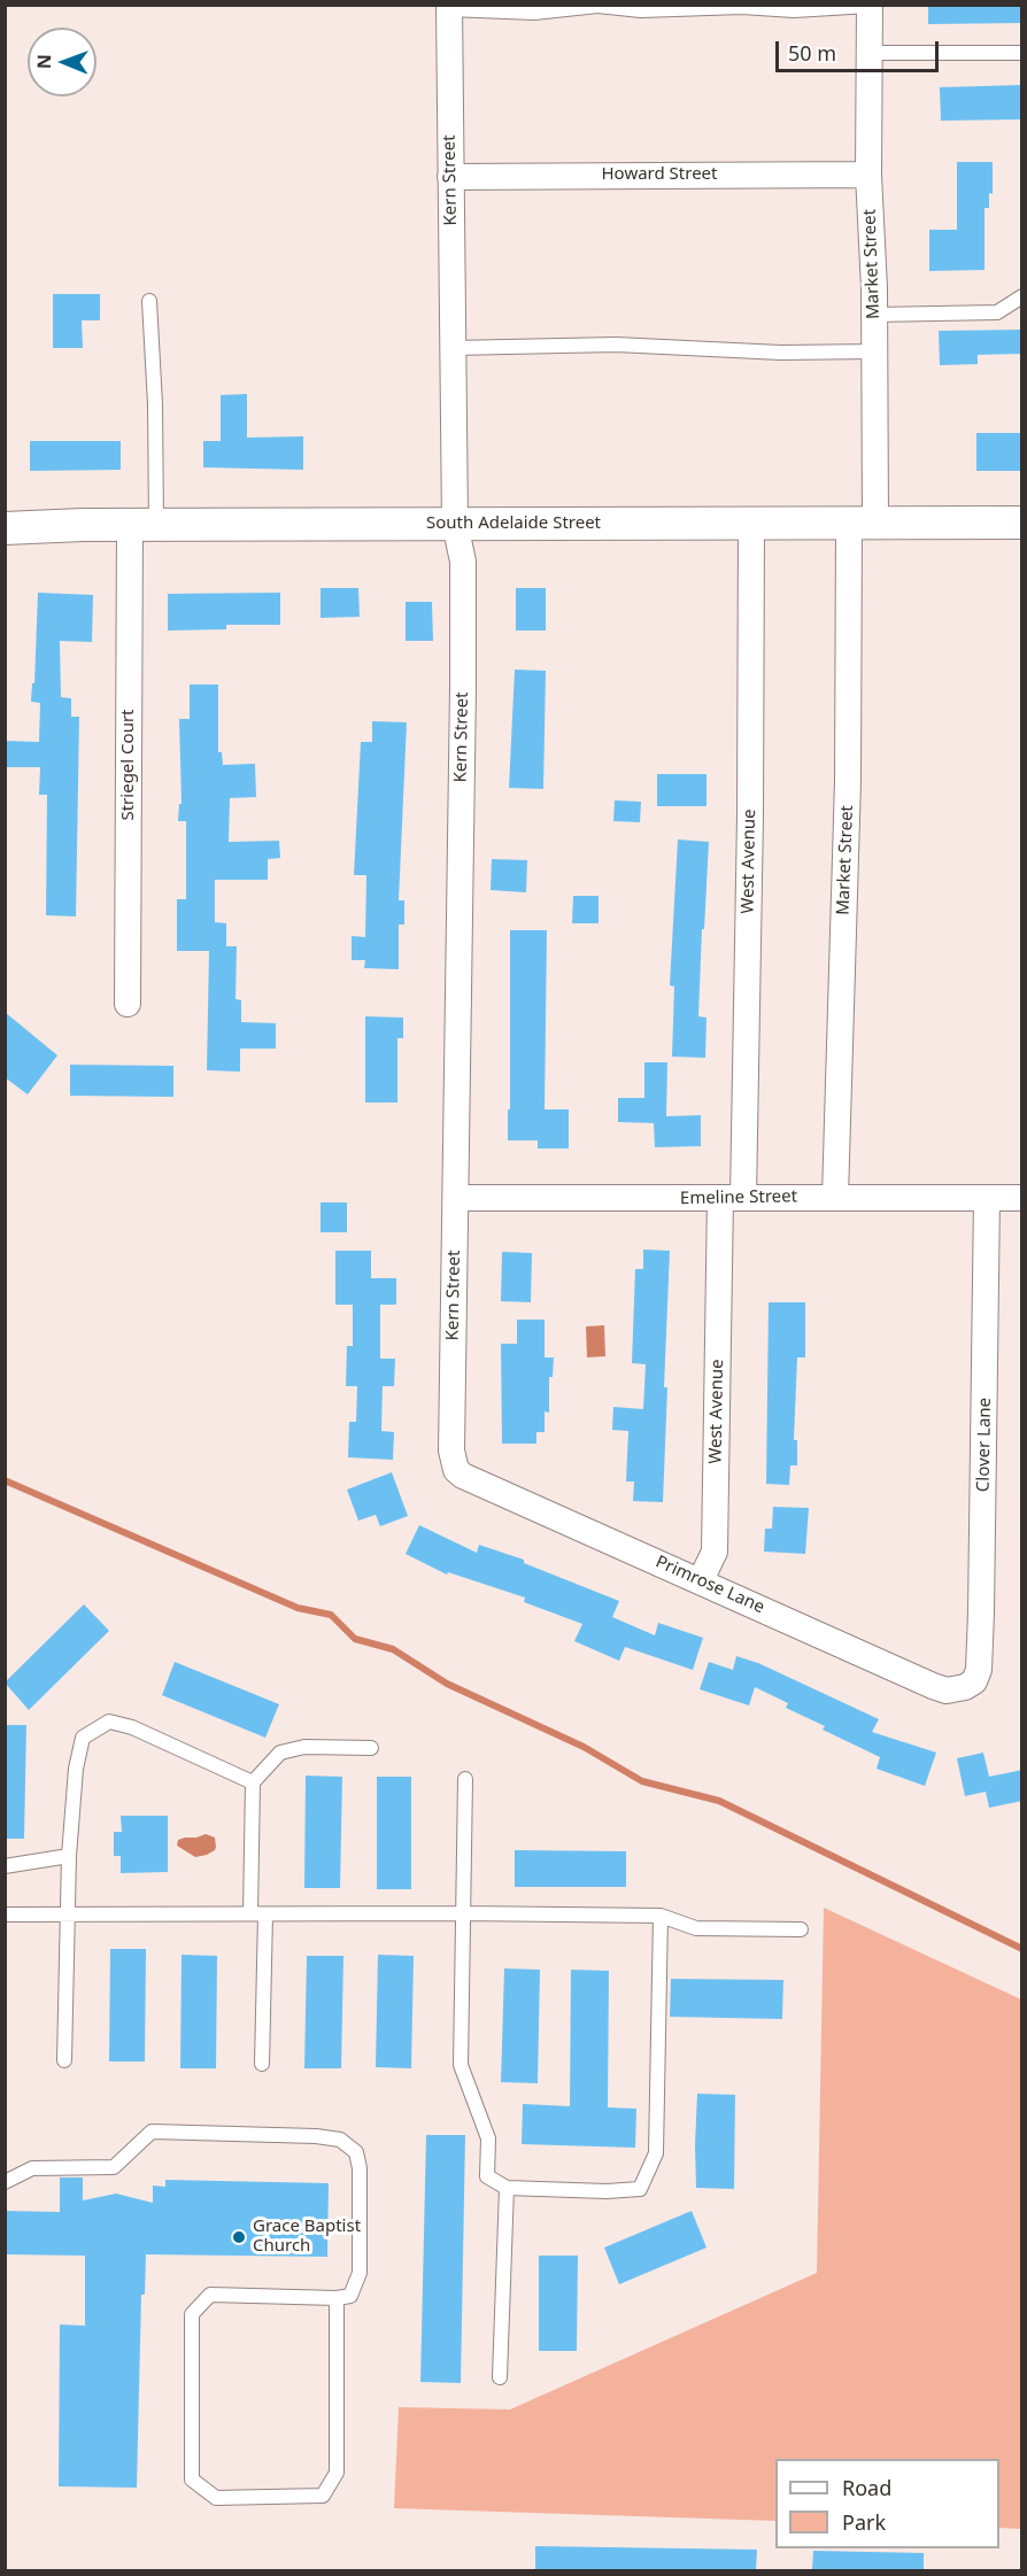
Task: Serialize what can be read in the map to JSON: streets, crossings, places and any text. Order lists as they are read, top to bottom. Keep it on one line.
{"streets":{"street":["Howard Street","Kern Street","Market Street","South Adelaide Street","Striegel Court","West Avenue","Emeline Street","Clover Lane","Primrose Lane"]},"crossings":[["Howard Street","Kern Street"],["Howard Street","Market Street"],["Kern Street","South Adelaide Street"],["Kern Street","Emeline Street"],["Kern Street","Primrose Lane"],["Market Street","South Adelaide Street"],["Market Street","Emeline Street"],["South Adelaide Street","Striegel Court"],["South Adelaide Street","West Avenue"],["West Avenue","Emeline Street"],["West Avenue","Primrose Lane"],["Emeline Street","Clover Lane"],["Clover Lane","Primrose Lane"]],"places":["Grace Baptist Church"],"legend":["Road","Park"],"scale_bar":"50 m","north":"left"}
